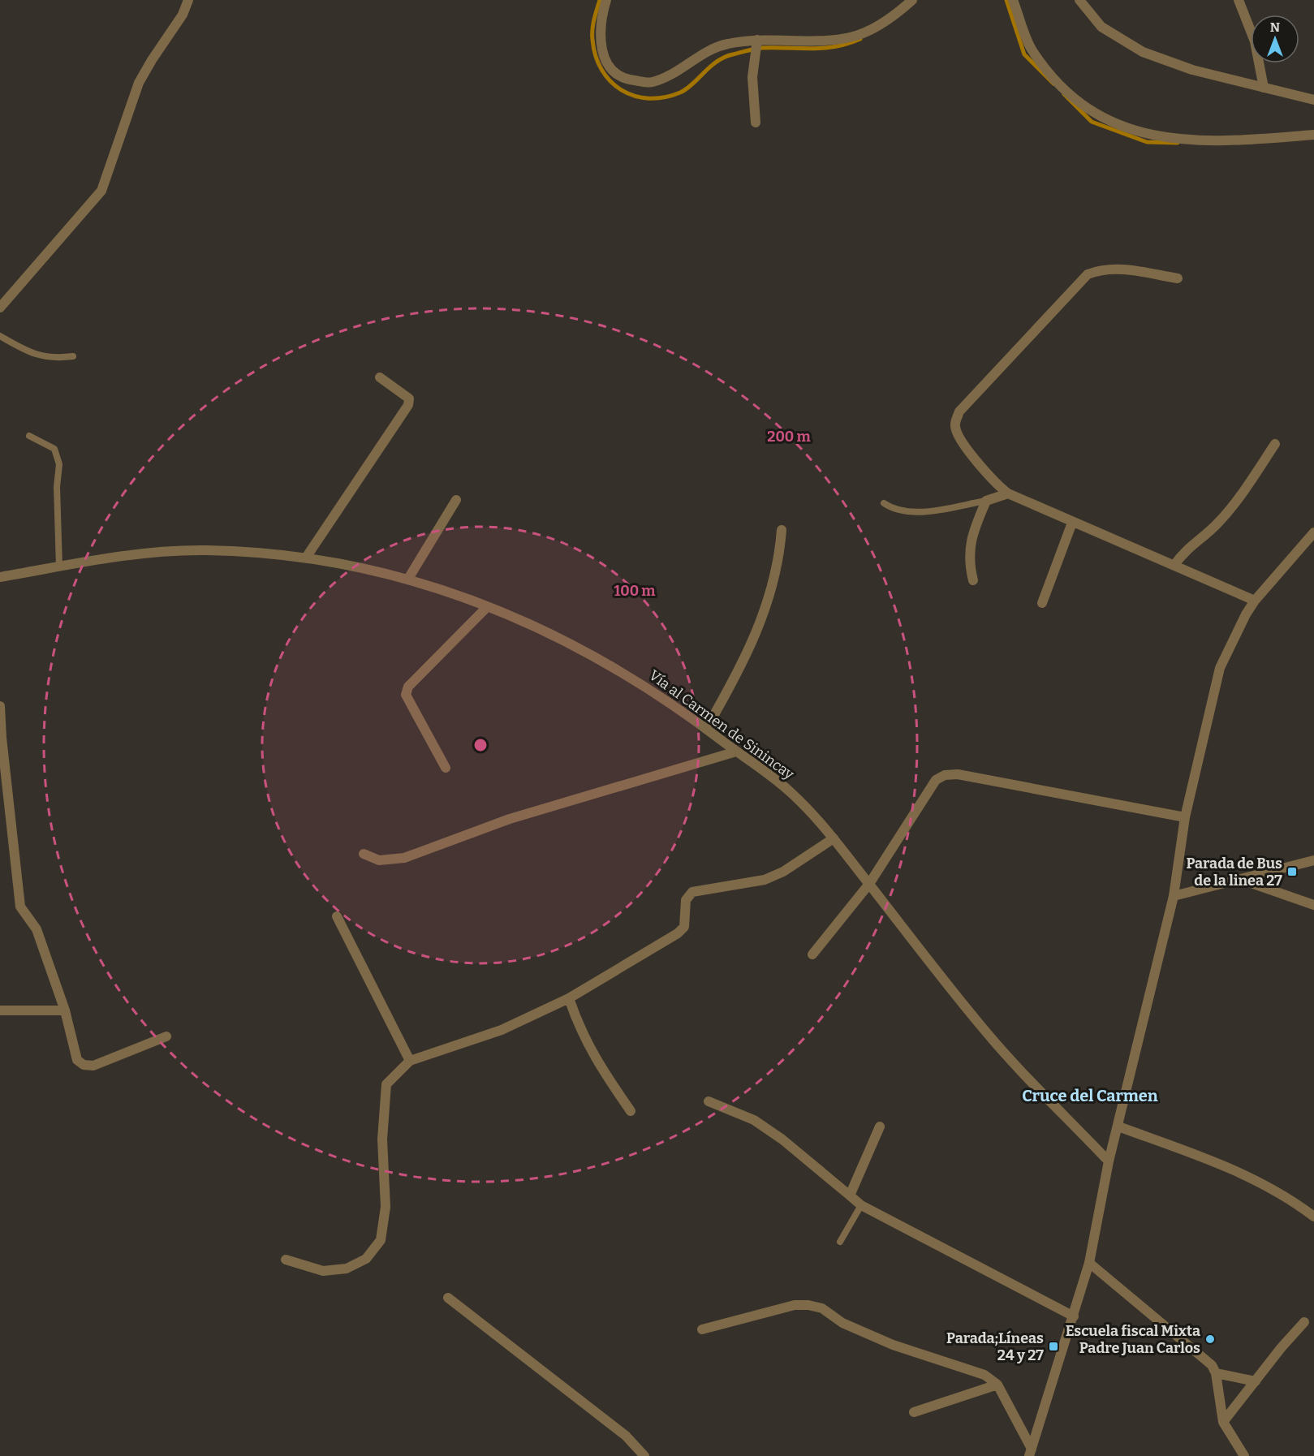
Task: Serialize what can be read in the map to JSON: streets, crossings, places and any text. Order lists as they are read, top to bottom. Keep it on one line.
{"streets":{"street":["Vía al Carmen de Sinincay"]},"districts":["Cruce del Carmen"],"places":{"transit":["Parada de Bus de la linea 27","Parada;Líneas 24 y 27"],"other":["Escuela fiscal Mixta Padre Juan Carlos"]},"north":"top","rings":["200 m","100 m"]}
